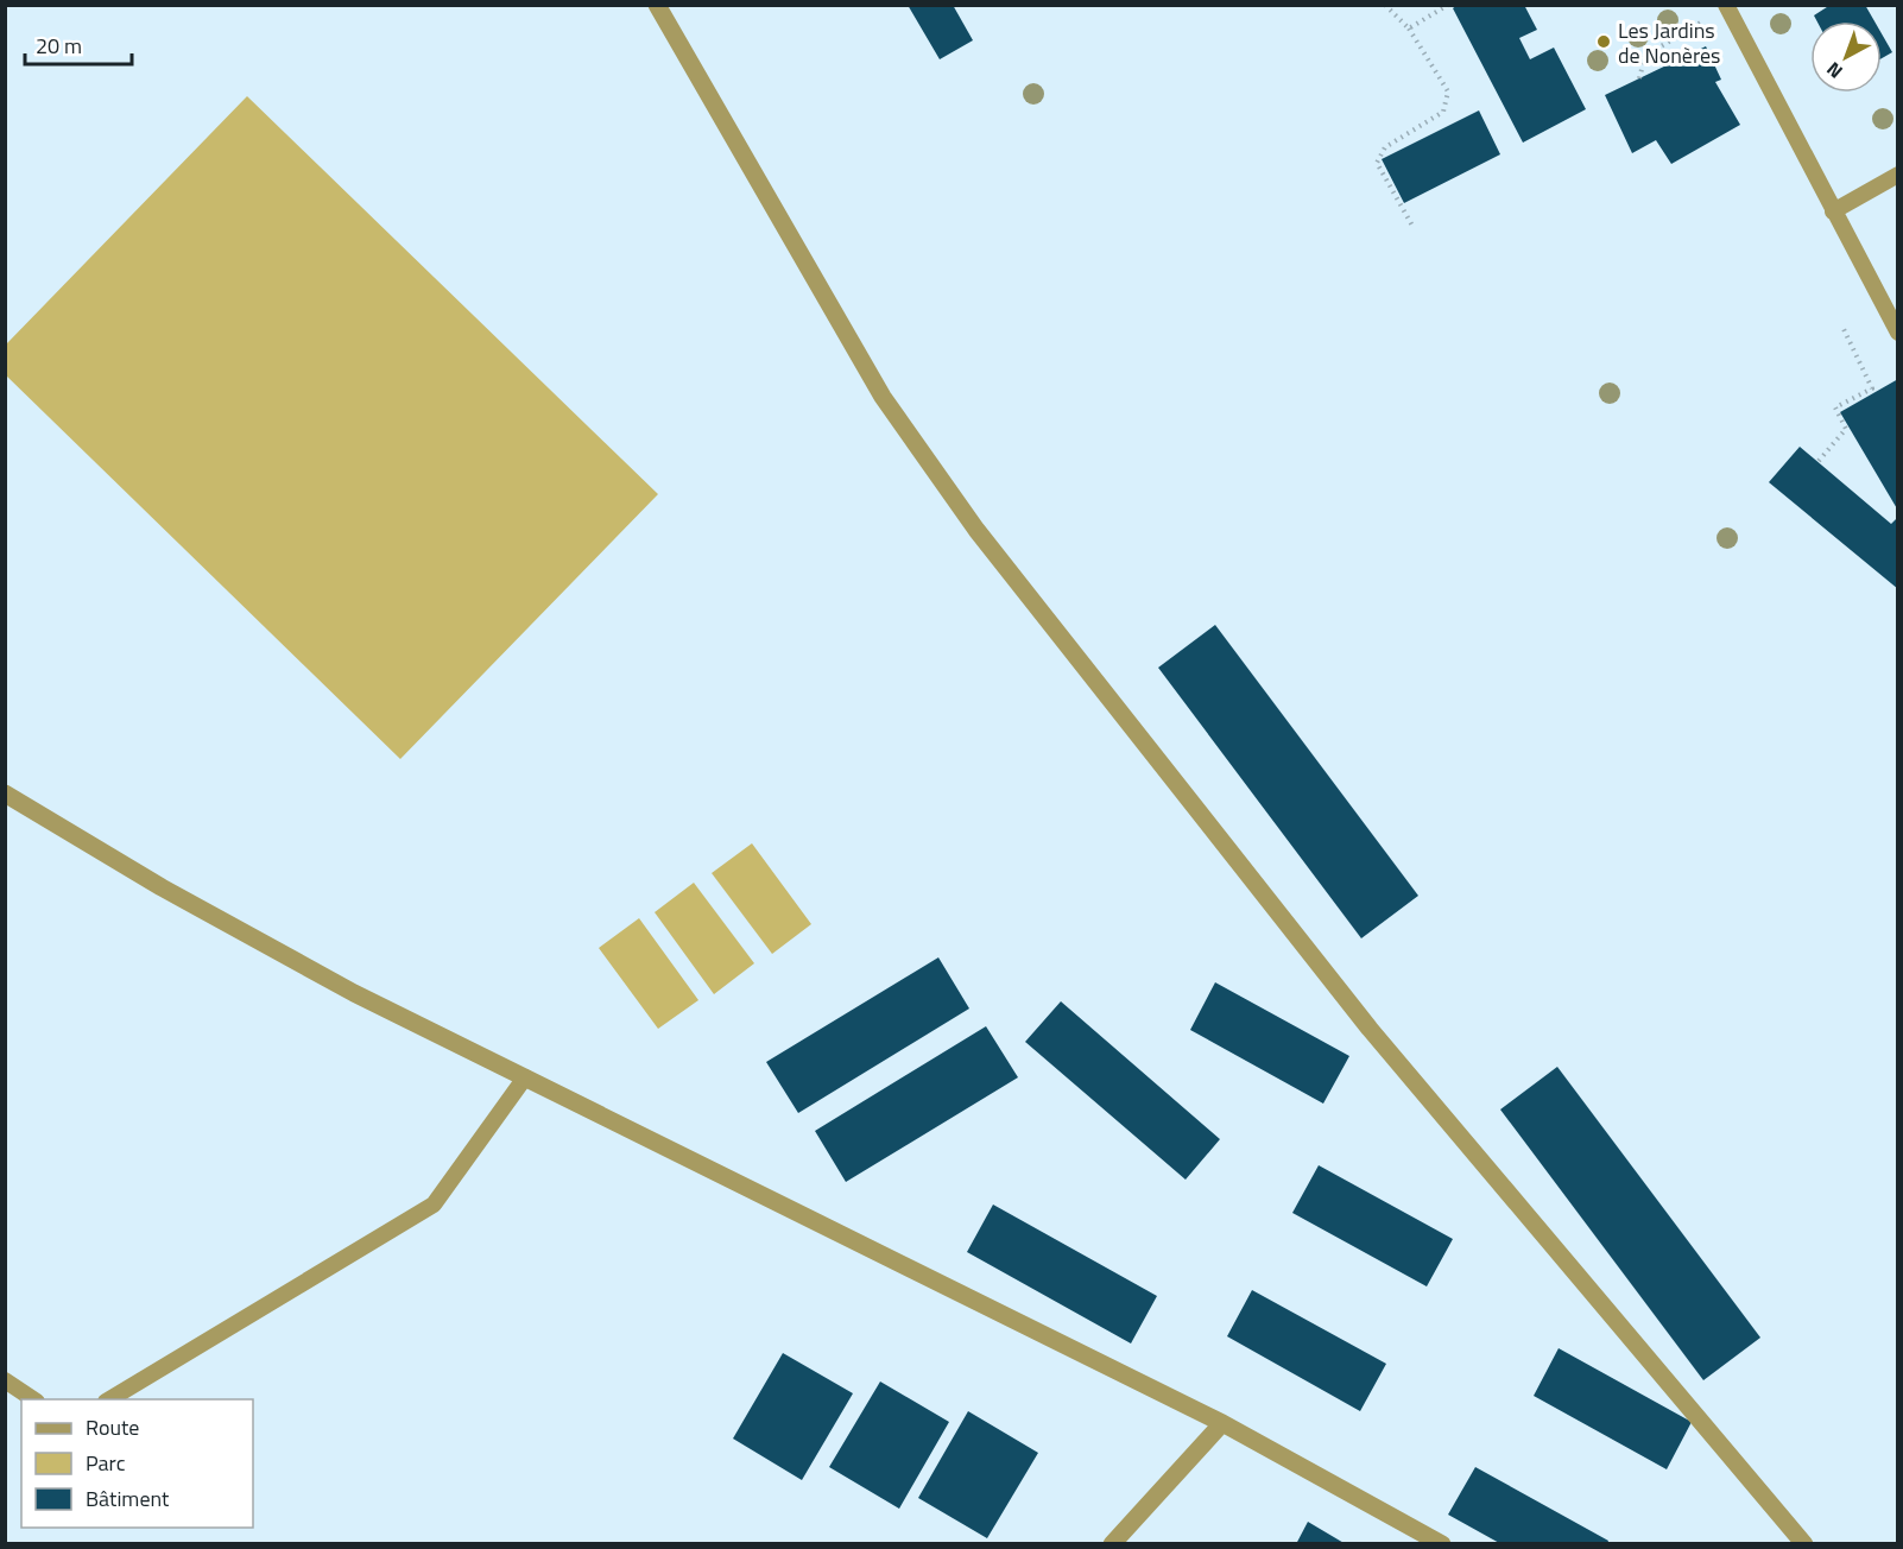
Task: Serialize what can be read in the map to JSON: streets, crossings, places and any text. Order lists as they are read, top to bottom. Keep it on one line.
{"places":["Les Jardins de Nonères"],"legend":["Route","Parc","Bâtiment"],"scale_bar":"20 m","north":"bottom left"}
